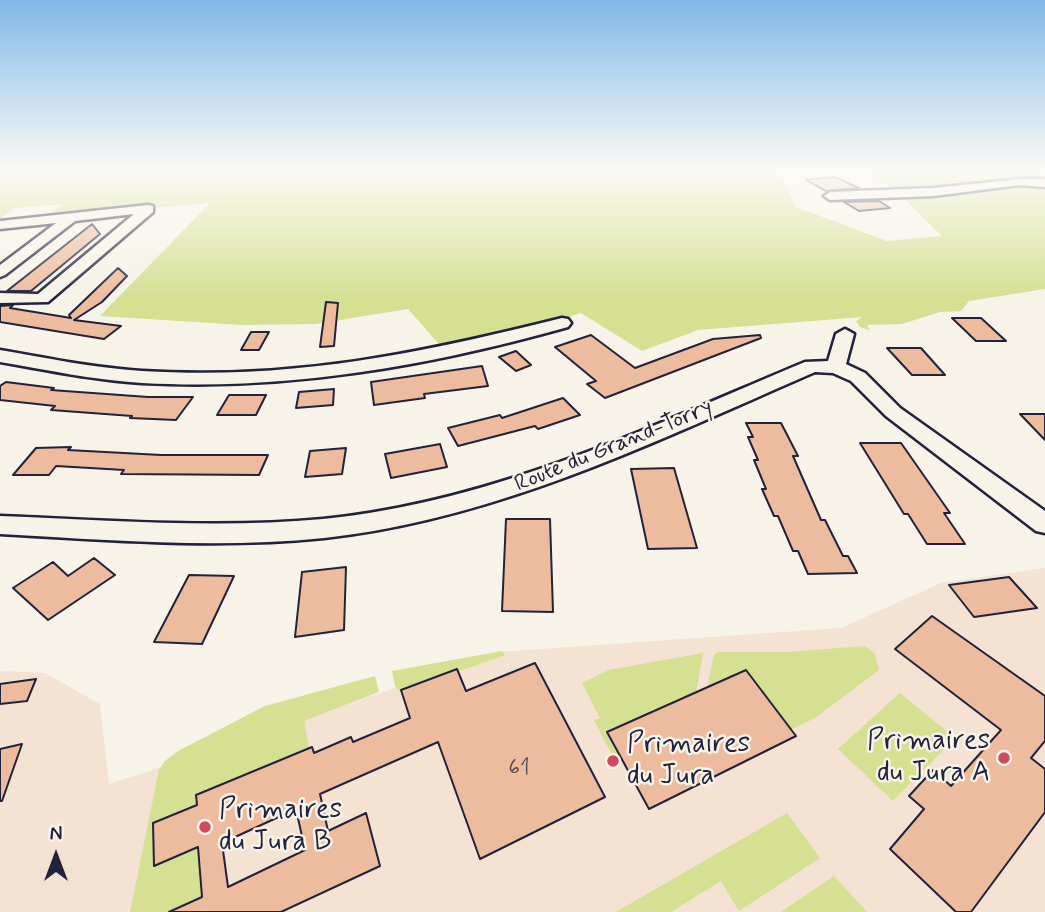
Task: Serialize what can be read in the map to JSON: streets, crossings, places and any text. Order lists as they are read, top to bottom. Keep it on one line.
{"streets":{"street":["Route du Grand-Torry"]},"places":["Primaires du Jura A","Primaires du Jura","Primaires du Jura B"],"house_numbers":["61"],"north":"top"}
